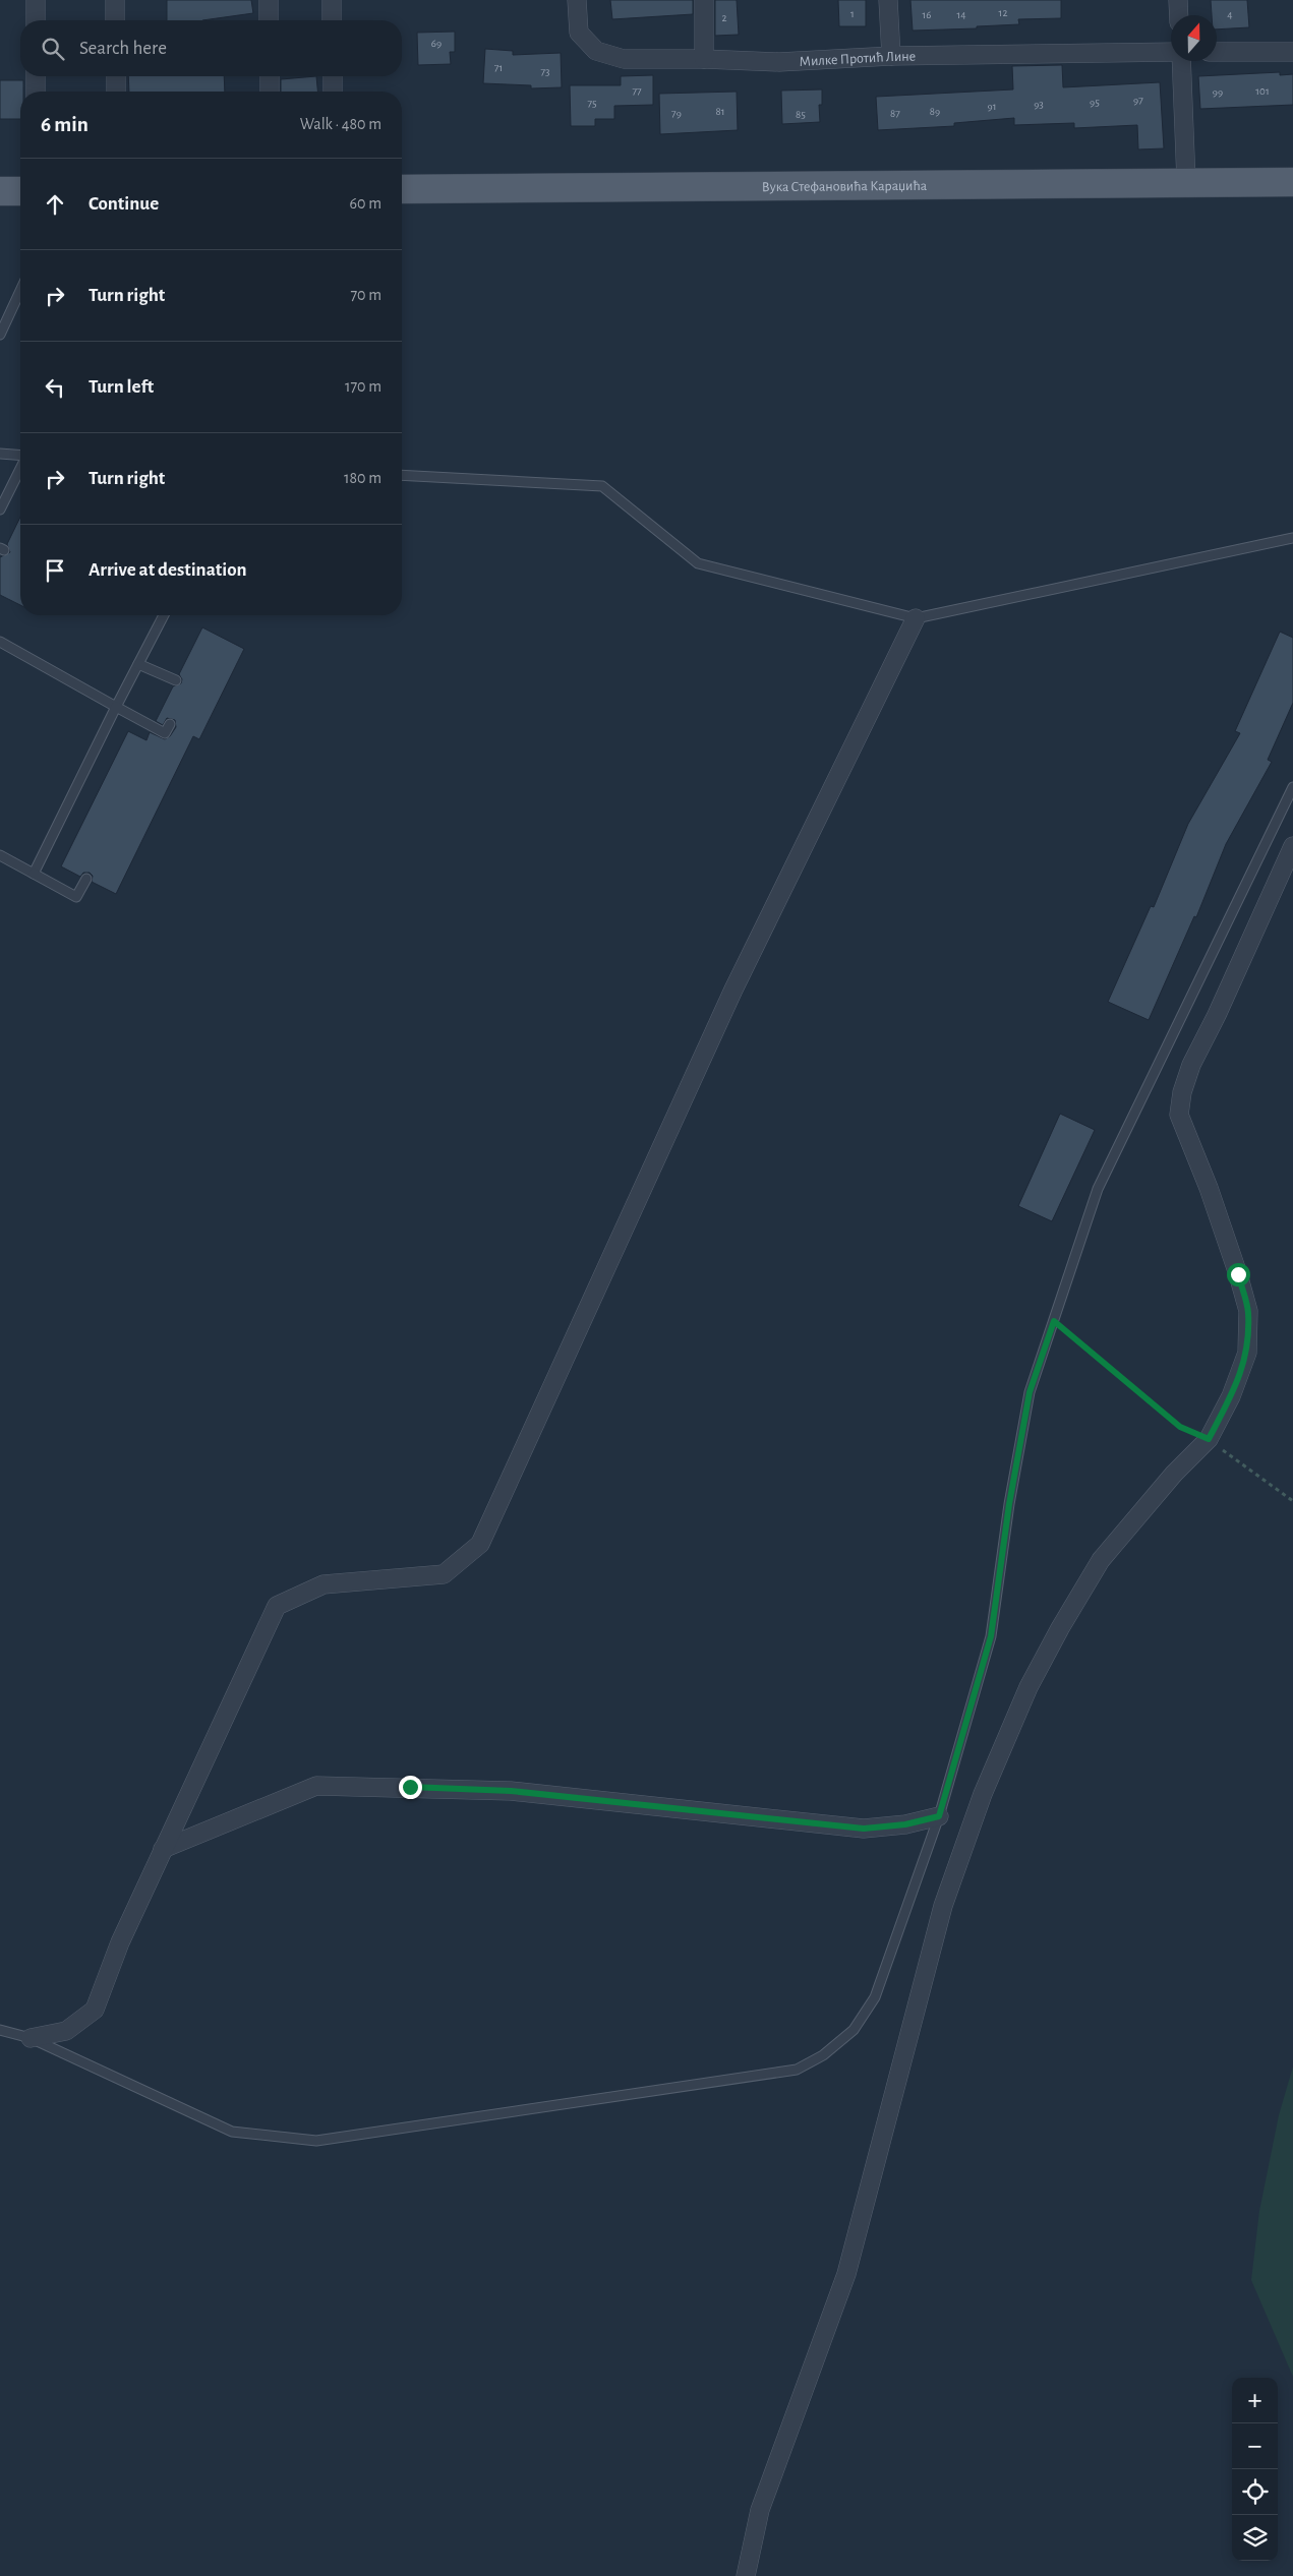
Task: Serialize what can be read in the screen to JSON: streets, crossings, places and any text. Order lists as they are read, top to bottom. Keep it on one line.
{"streets":{"main road":["Вука Стефановића Караџића"],"street":["Милке Протић Лине"]},"house_numbers":["12","1","16","14","4","2","69","71","73","77","101","99","97","95","75","93","91","81","89","79","87","85"],"north":"top","page":{"search":"Search here","heading":["6 min","Walk · 480 m"],"list":[["Continue","60 m"],["Turn right","70 m"],["Turn left","170 m"],["Turn right","180 m"],"Arrive at destination"],"map_buttons":["+","−"]}}
